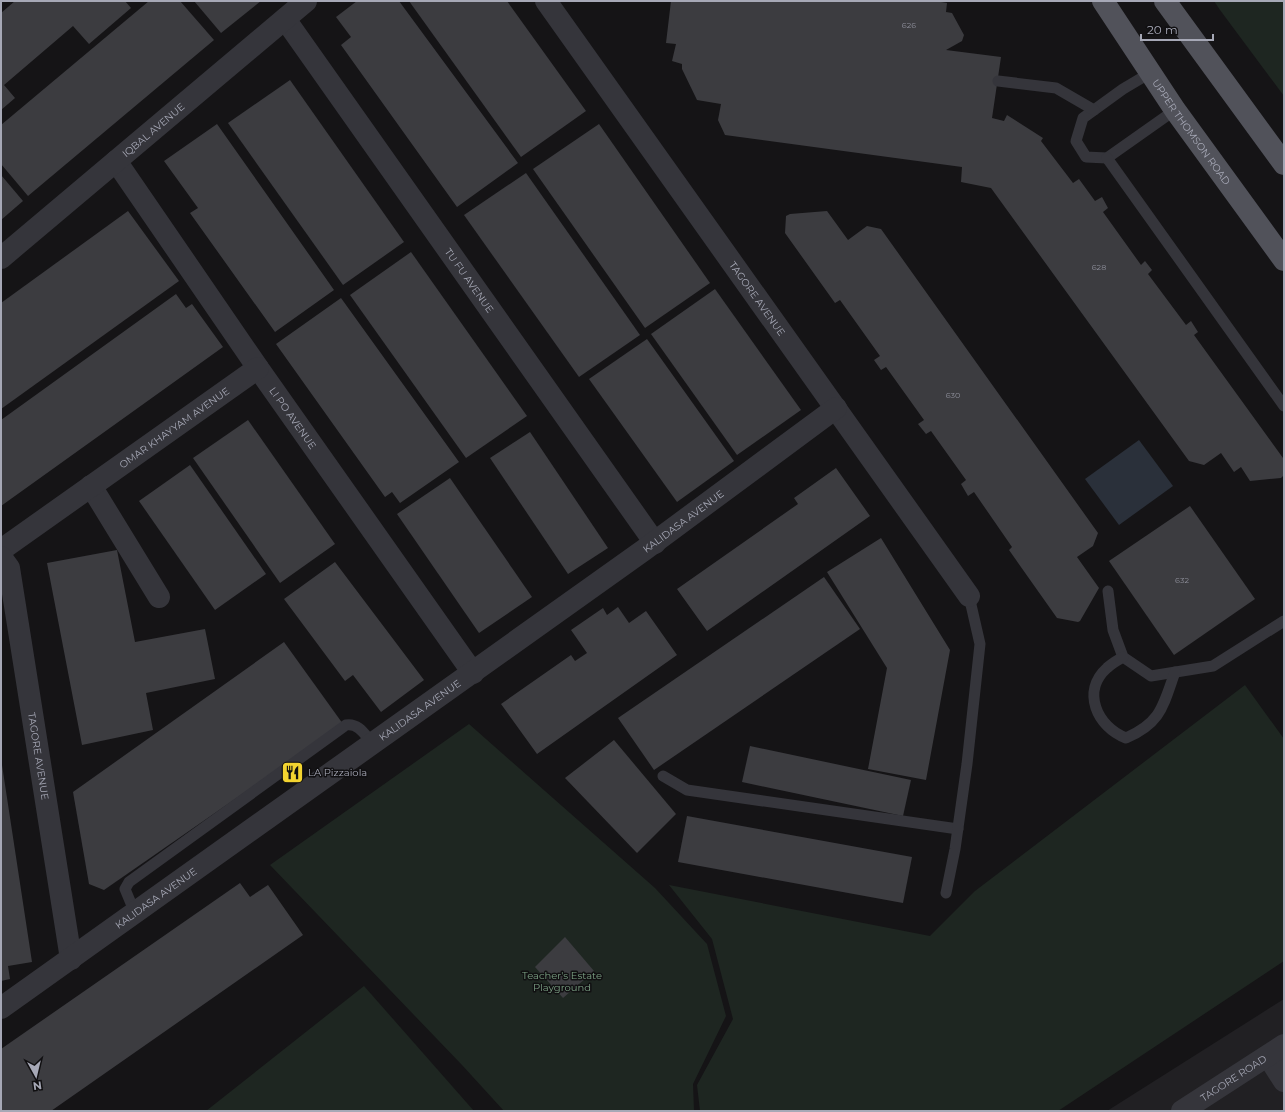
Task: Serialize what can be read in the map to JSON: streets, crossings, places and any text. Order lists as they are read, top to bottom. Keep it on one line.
{"streets":{"main road":["UPPER THOMSON ROAD"],"street":["IQBAL AVENUE","TU FU AVENUE","TAGORE AVENUE","LI PO AVENUE","OMAR KHAYYAM AVENUE","KALIDASA AVENUE","TAGORE ROAD"]},"crossings":[["IQBAL AVENUE","TU FU AVENUE"],["IQBAL AVENUE","LI PO AVENUE"],["TU FU AVENUE","KALIDASA AVENUE"],["TAGORE AVENUE","KALIDASA AVENUE"],["LI PO AVENUE","OMAR KHAYYAM AVENUE"],["LI PO AVENUE","KALIDASA AVENUE"]],"parks":["Teacher's Estate Playground"],"places":{"restaurant":["LA Pizzaiola"]},"house_numbers":["626","628","630","632"],"scale_bar":"20 m","north":"bottom"}
